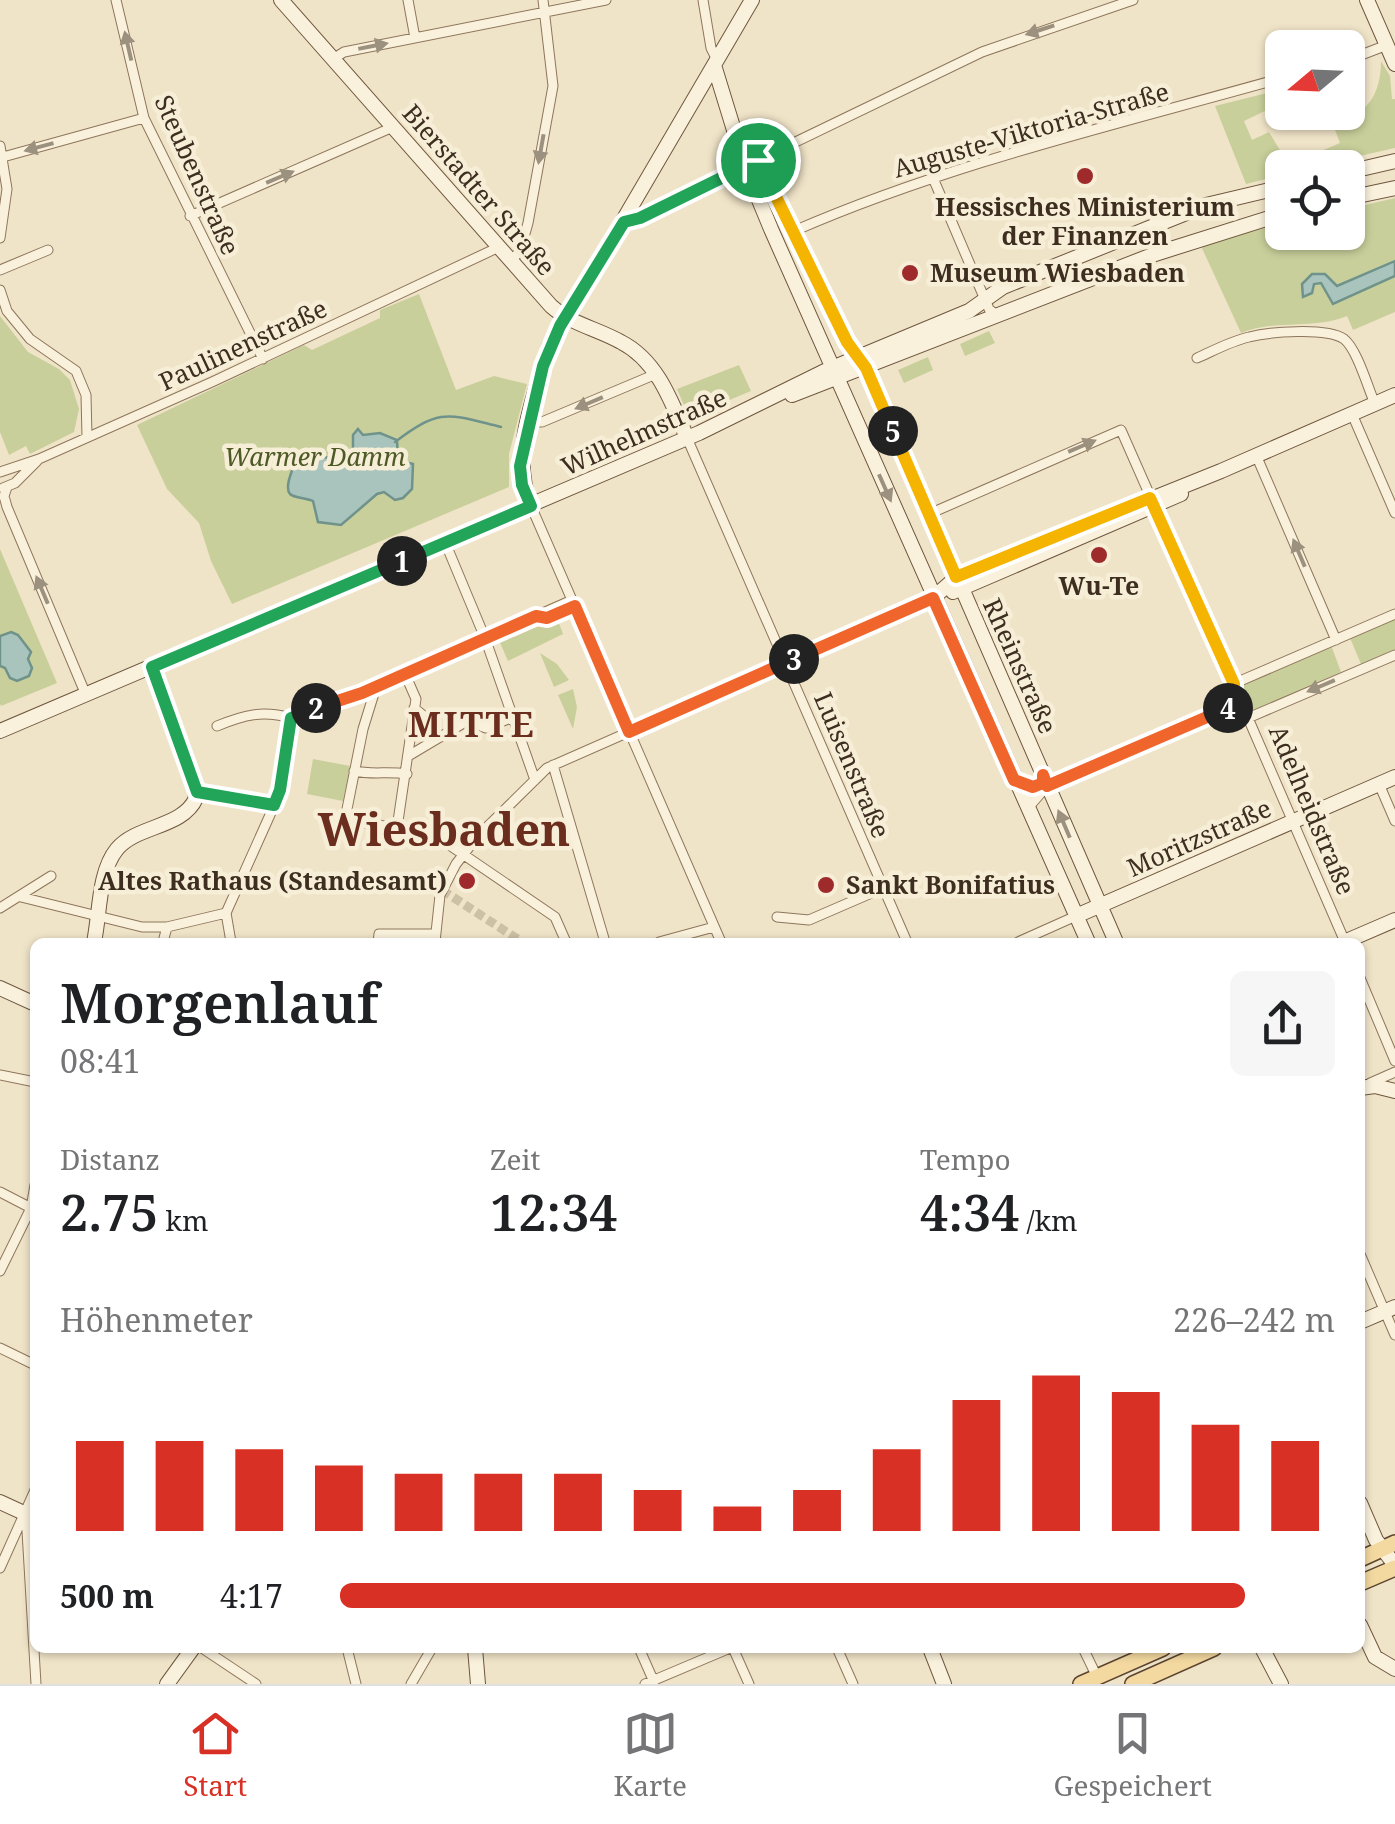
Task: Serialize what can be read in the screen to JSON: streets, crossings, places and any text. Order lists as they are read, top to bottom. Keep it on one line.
{"streets":{"main road":["Bierstadter Straße","Wilhelmstraße","Rheinstraße","Moritzstraße"],"street":["Auguste-Viktoria-Straße","Steubenstraße","Paulinenstraße","Luisenstraße","Adelheidstraße"]},"crossings":[["Auguste-Viktoria-Straße","Rheinstraße"],["Steubenstraße","Paulinenstraße"],["Bierstadter Straße","Paulinenstraße"],["Bierstadter Straße","Wilhelmstraße"],["Bierstadter Straße","Luisenstraße"],["Wilhelmstraße","Rheinstraße"],["Wilhelmstraße","Luisenstraße"],["Rheinstraße","Moritzstraße"],["Adelheidstraße","Moritzstraße"]],"districts":["MITTE","Wiesbaden"],"parks":["Warmer Damm"],"places":["Hessisches Ministerium der Finanzen","Museum Wiesbaden","Wu-Te","Altes Rathaus (Standesamt)","Sankt Bonifatius"],"north":"left","page":{"pins":["5","1","3","2","4"],"heading":["Morgenlauf","08:41"],"stats":[["Distanz","2.75 km"],["Zeit","12:34"],["Tempo","4:34 /km"]],"chart":["Höhenmeter","226–242 m"],"list":[{"name":"500 m","note":"4:17"}],"tabs":["Start","Karte","Gespeichert"]}}
